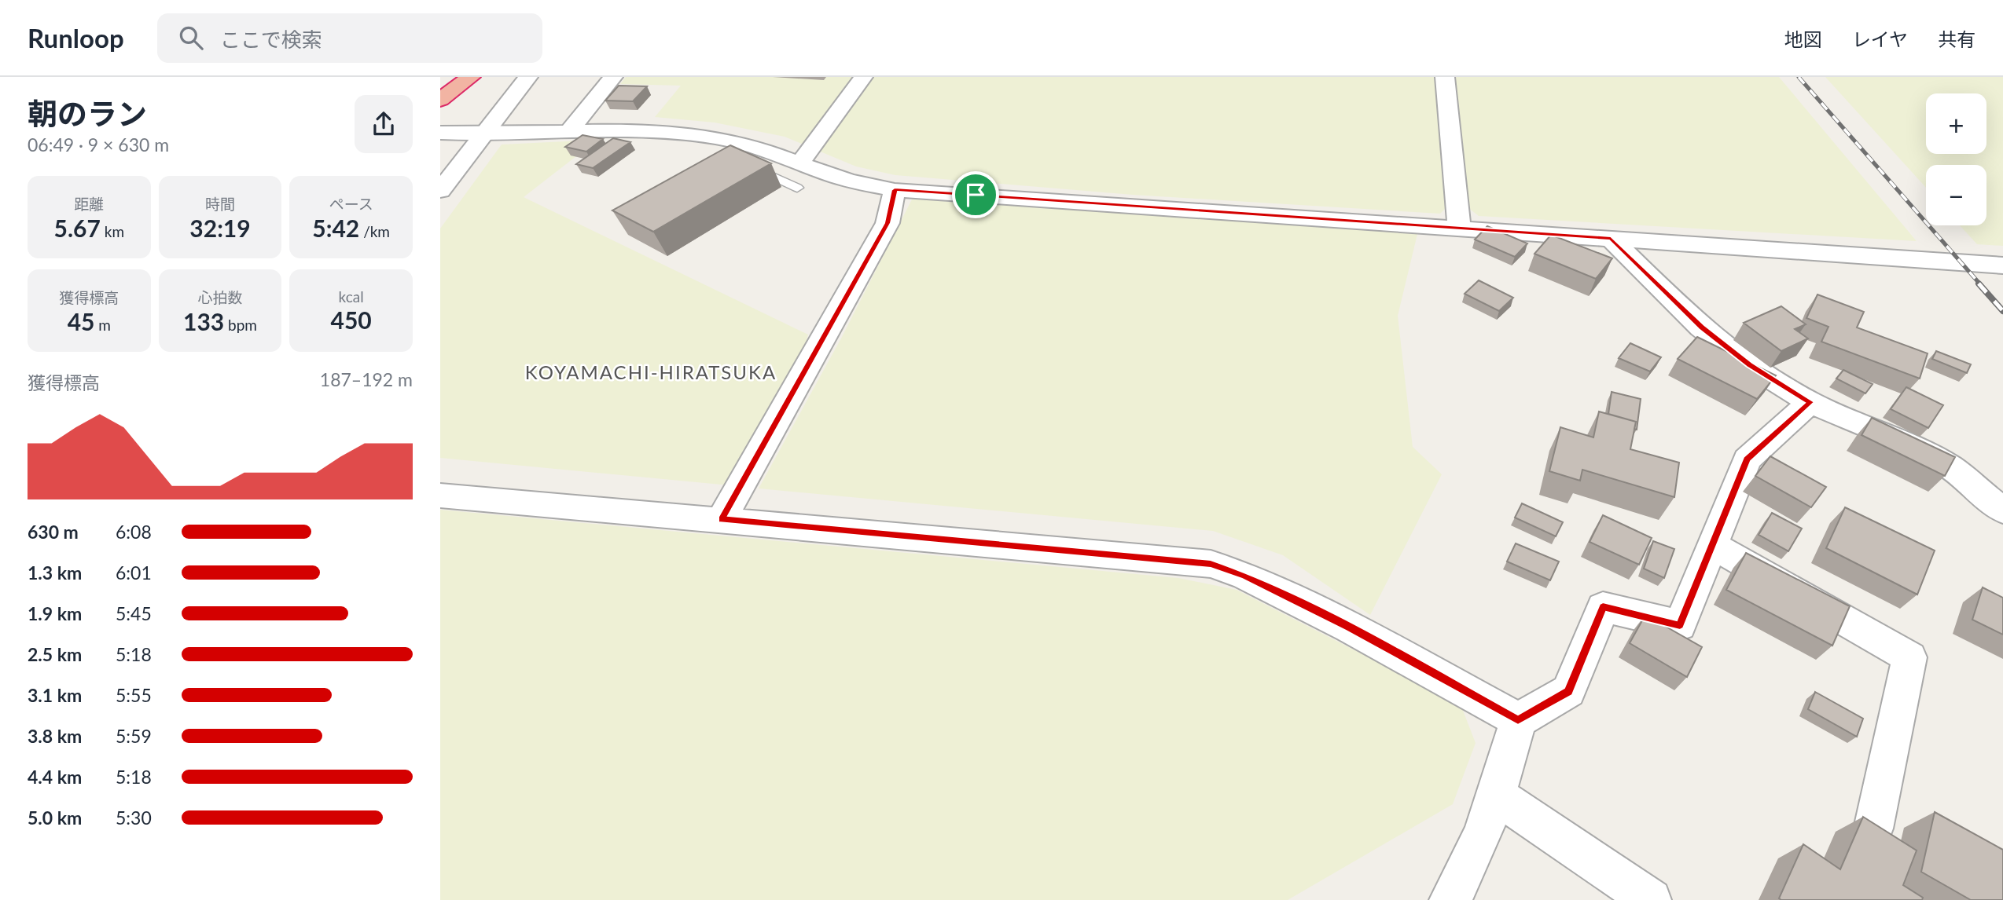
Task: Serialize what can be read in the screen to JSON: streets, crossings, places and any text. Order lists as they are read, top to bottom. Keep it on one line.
{"districts":["KOYAMACHI-HIRATSUKA"],"page":{"header":"Runloop","search":"ここで検索","nav":["地図","レイヤ","共有"],"heading":["朝のラン","06:49 · 9 × 630 m"],"map_buttons":["+","−"],"stats":[["距離","5.67 km"],["時間","32:19"],["ペース","5:42 /km"],["獲得標高","45 m"],["心拍数","133 bpm"],["kcal","450"]],"chart":["獲得標高","187–192 m"],"list":[{"name":"630 m","note":"6:08"},{"name":"1.3 km","note":"6:01"},{"name":"1.9 km","note":"5:45"},{"name":"2.5 km","note":"5:18"},{"name":"3.1 km","note":"5:55"},{"name":"3.8 km","note":"5:59"},{"name":"4.4 km","note":"5:18"},{"name":"5.0 km","note":"5:30"}]}}
